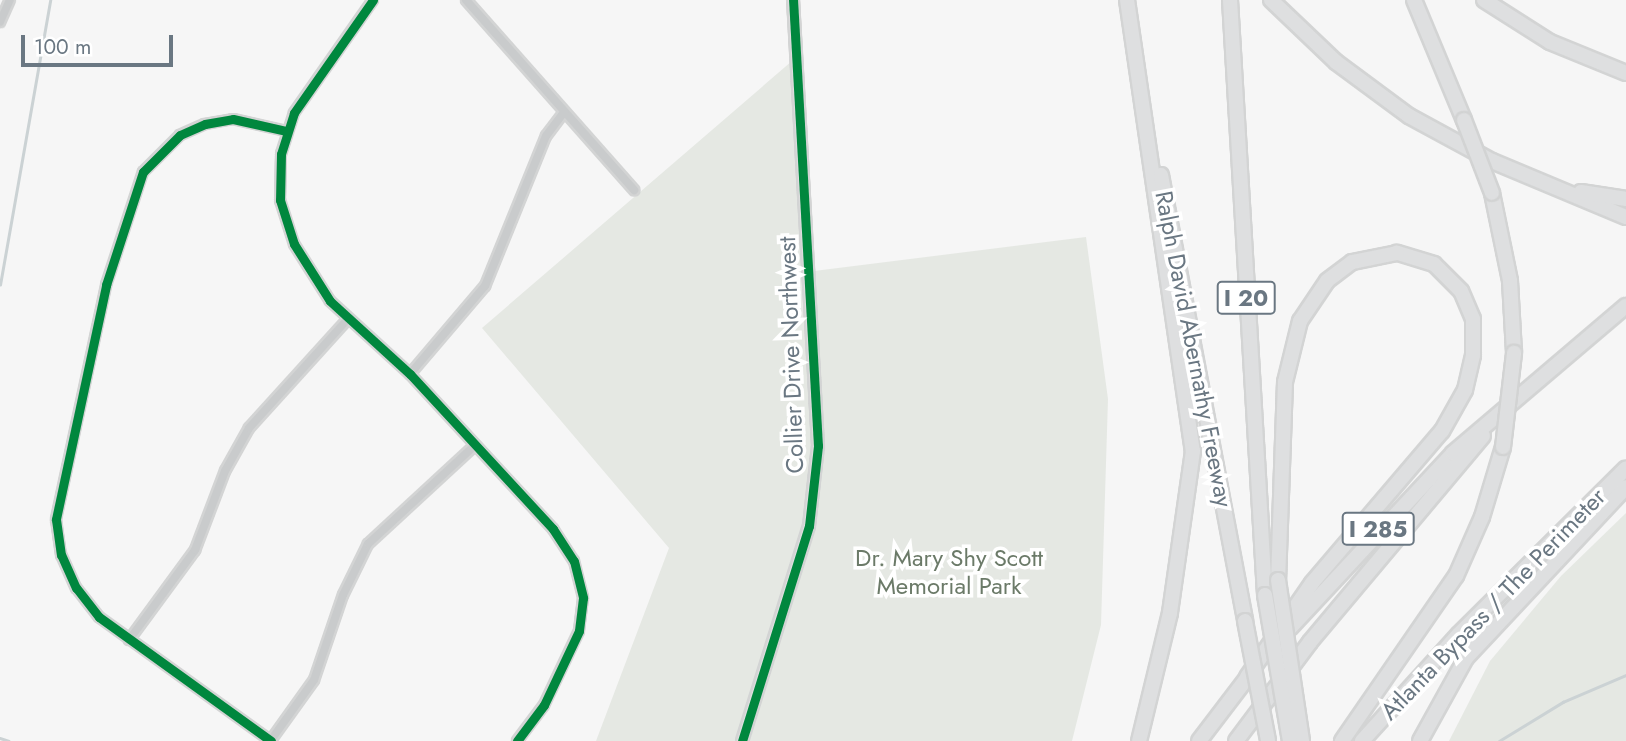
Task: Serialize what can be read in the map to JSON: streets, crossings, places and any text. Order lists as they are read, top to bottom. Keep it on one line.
{"streets":{"highway":["I 20","Ralph David Abernathy Freeway","I 285","Atlanta Bypass / The Perimeter"],"main road":["Collier Drive Northwest"]},"crossings":[["I 20","Ralph David Abernathy Freeway"]],"parks":["Dr. Mary Shy Scott Memorial Park"],"scale_bar":"100 m"}
